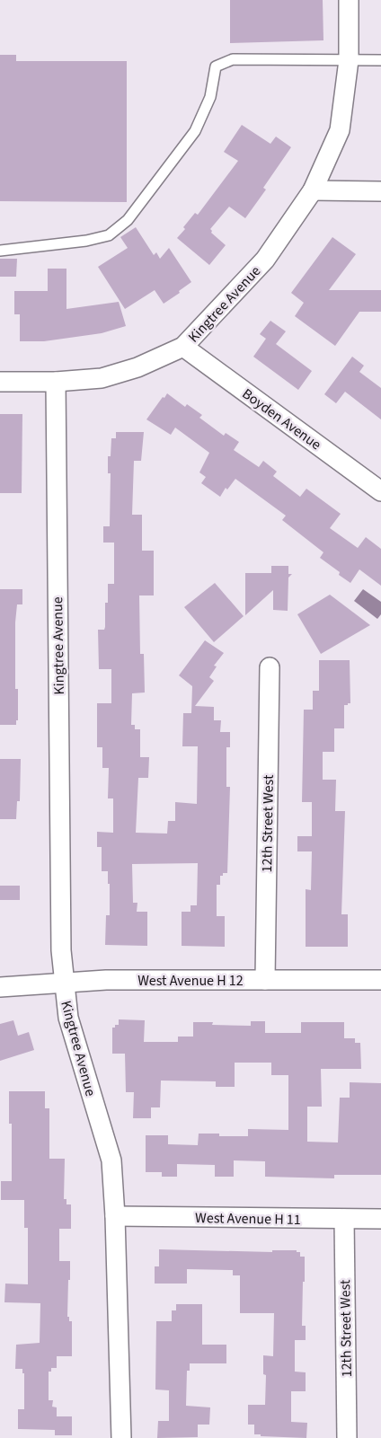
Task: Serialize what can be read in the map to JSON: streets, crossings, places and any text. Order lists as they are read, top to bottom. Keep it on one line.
{"streets":{"street":["Kingtree Avenue","Boyden Avenue","12th Street West","West Avenue H 12","West Avenue H 11"]},"crossings":[["Kingtree Avenue","Boyden Avenue"],["Kingtree Avenue","West Avenue H 12"],["Kingtree Avenue","West Avenue H 11"],["12th Street West","West Avenue H 12"],["12th Street West","West Avenue H 11"]]}
